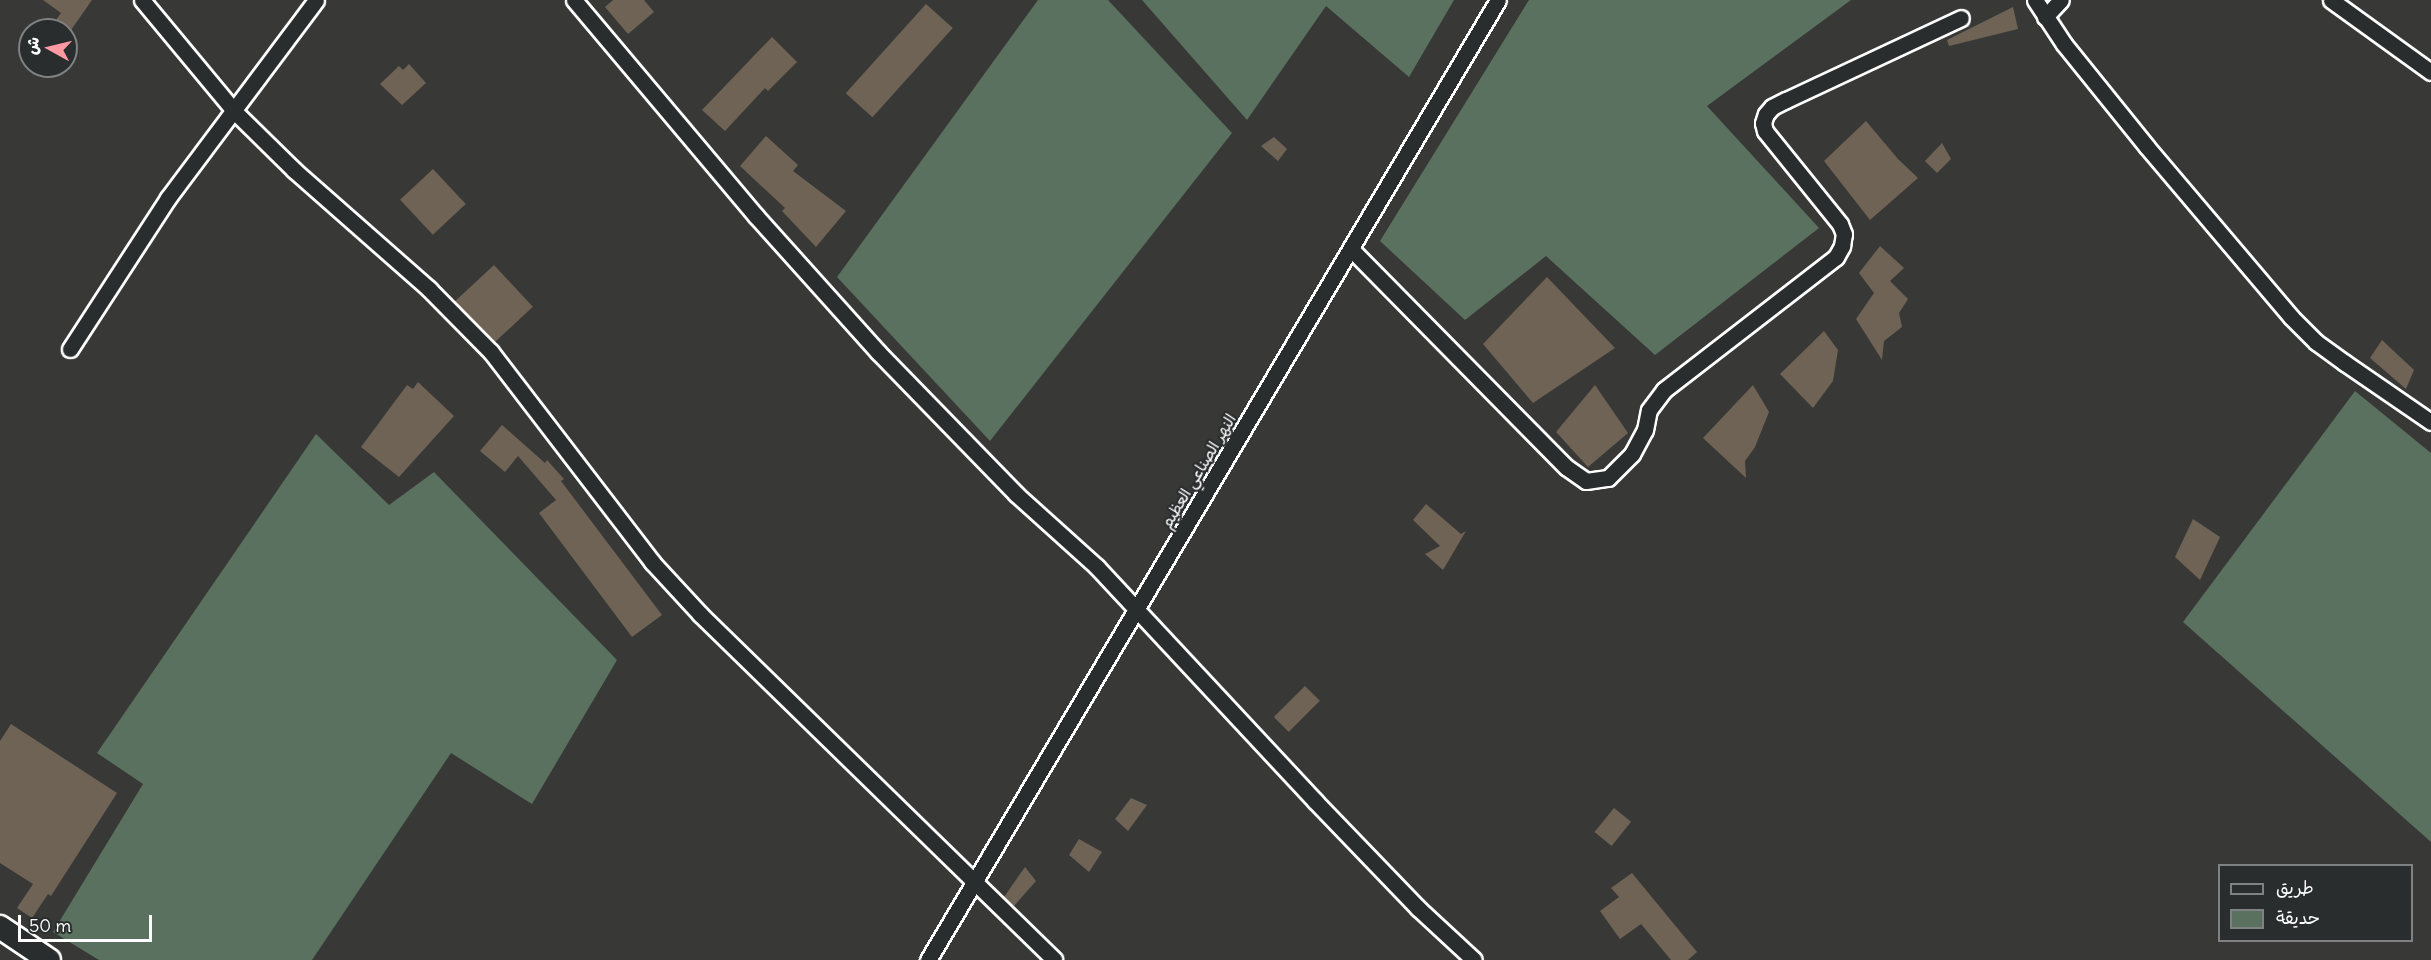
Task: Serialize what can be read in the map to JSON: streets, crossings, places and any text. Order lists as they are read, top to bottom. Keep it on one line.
{"streets":{"street":["النهر الصناعي العظيم"]},"legend":["طريق","حديقة"],"scale_bar":"50 m","north":"left"}
